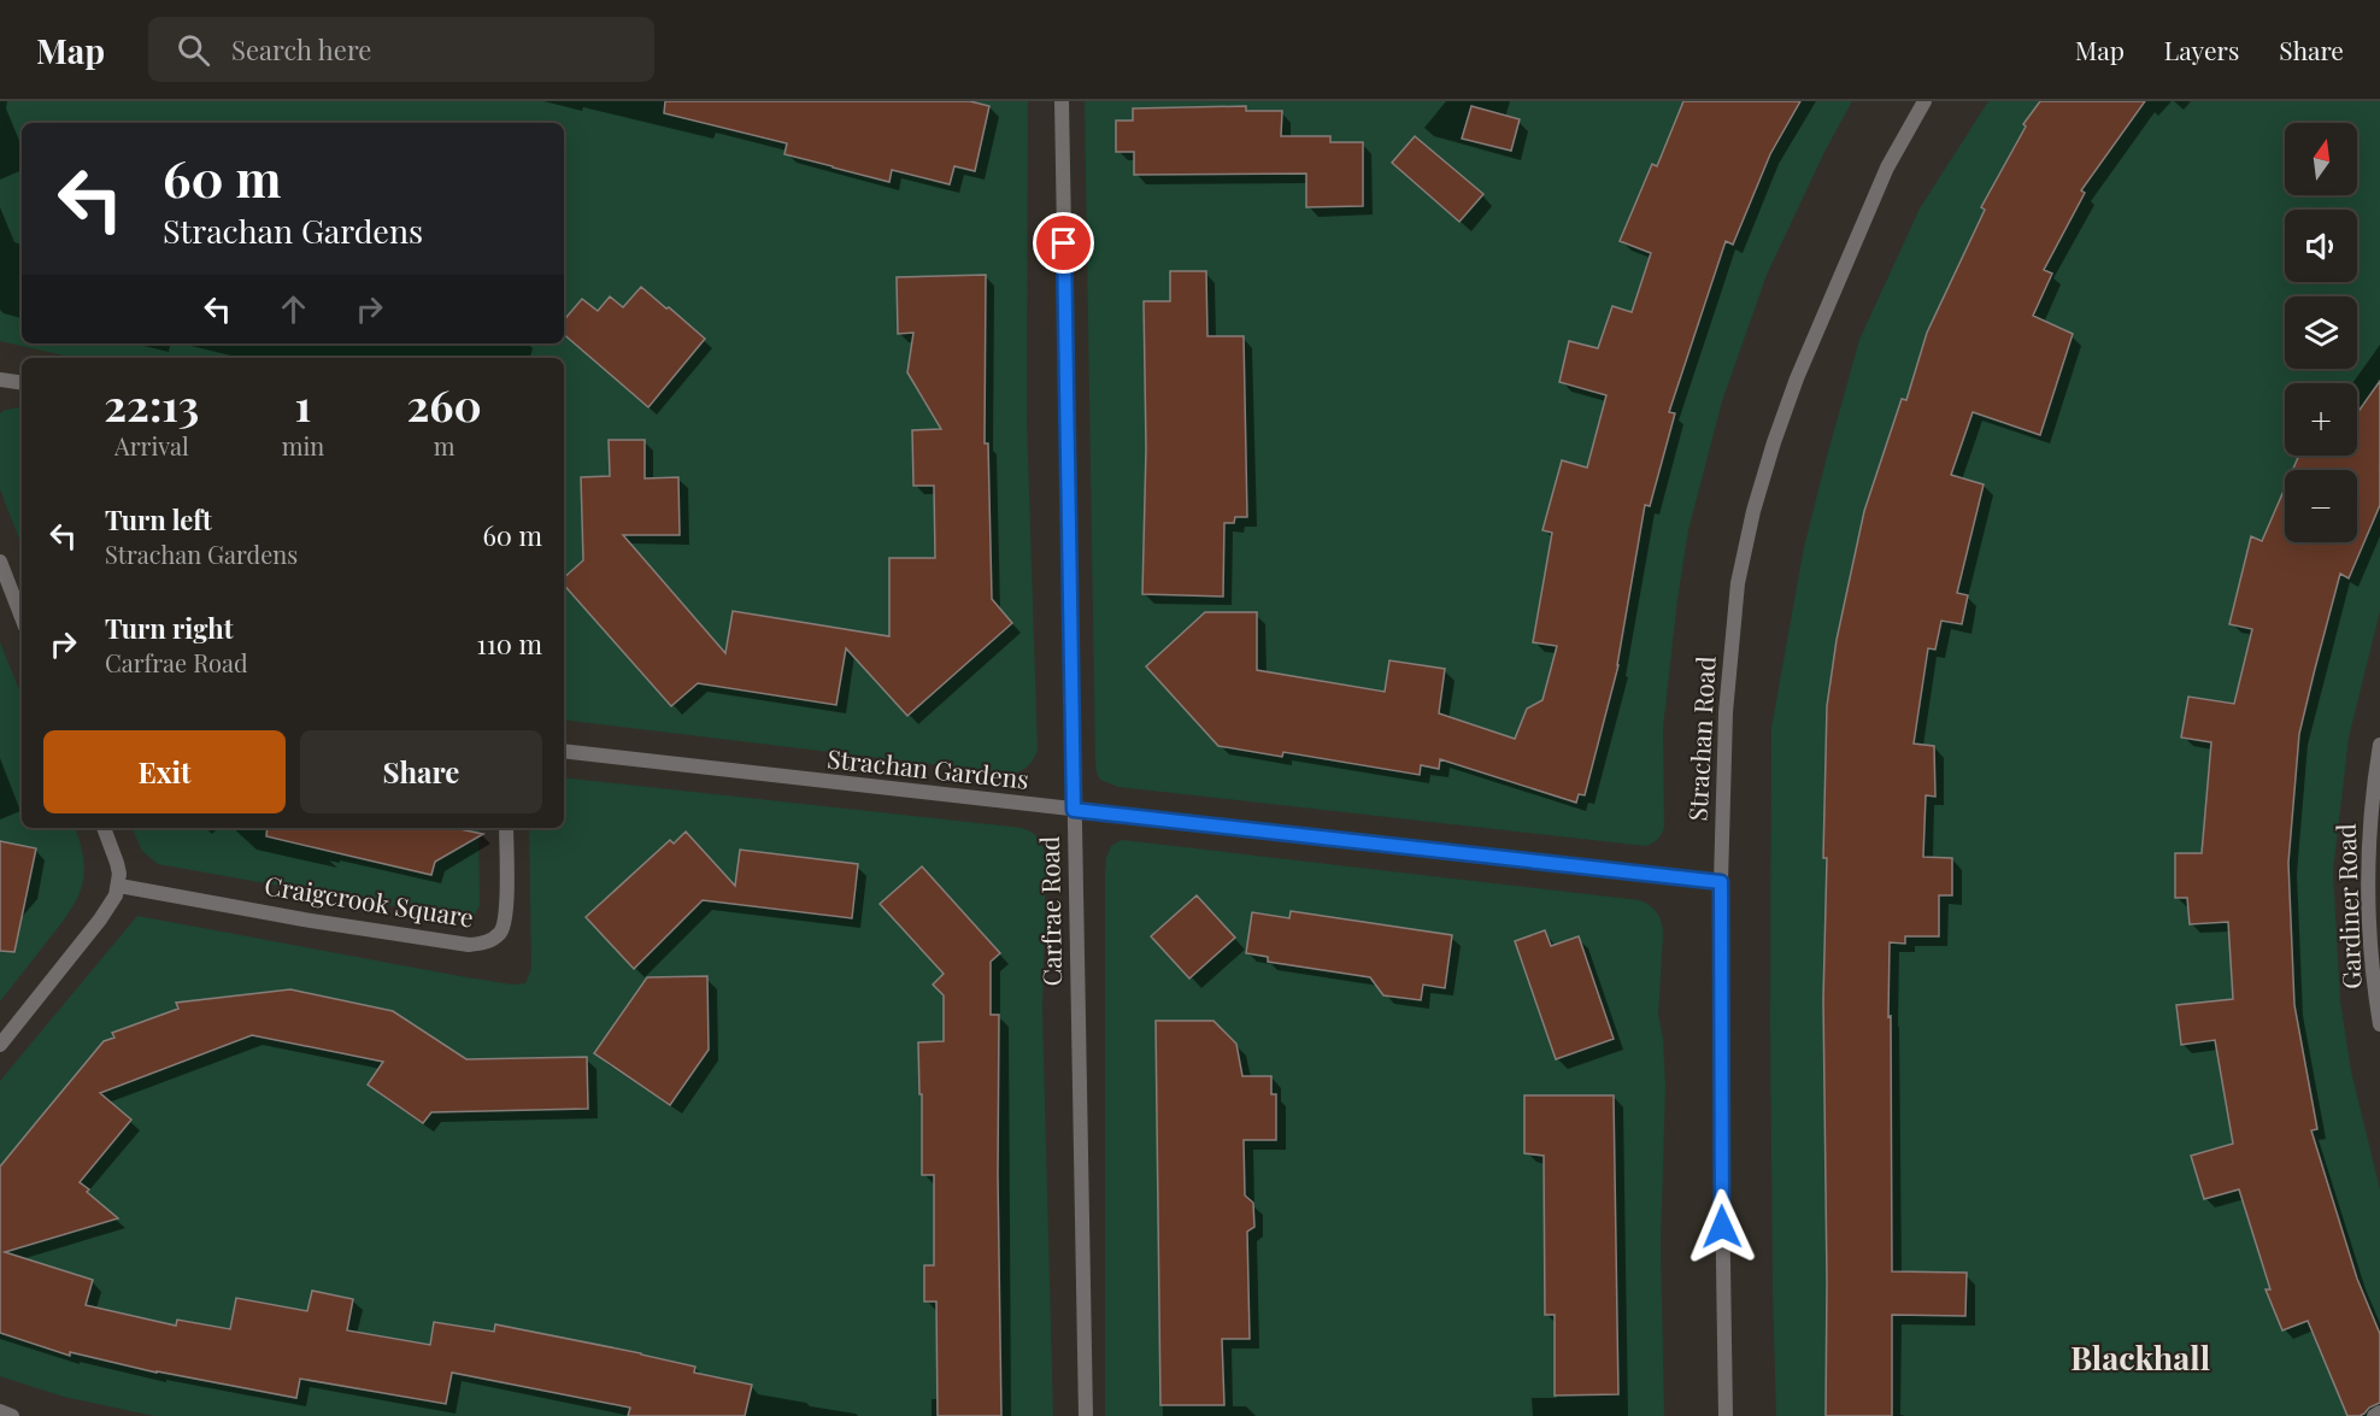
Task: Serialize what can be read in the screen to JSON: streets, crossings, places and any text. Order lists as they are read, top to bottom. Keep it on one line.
{"streets":{"street":["Strachan Road","Strachan Gardens","Craigcrook Square","Gardiner Road","Carfrae Road"]},"crossings":[["Strachan Road","Strachan Gardens"],["Strachan Gardens","Carfrae Road"]],"districts":["Blackhall"],"north":"top","page":{"header":"Map","search":"Search here","nav":["Map","Layers","Share"],"map_buttons":["+","−"],"turn":["60 m","Strachan Gardens"],"eta":["22:13","Arrival","1","min","260","m"],"list":[{"name":"Turn left","note":"Strachan Gardens","value":"60 m"},{"name":"Turn right","note":"Carfrae Road","value":"110 m"}],"buttons":["Exit","Share"]}}
